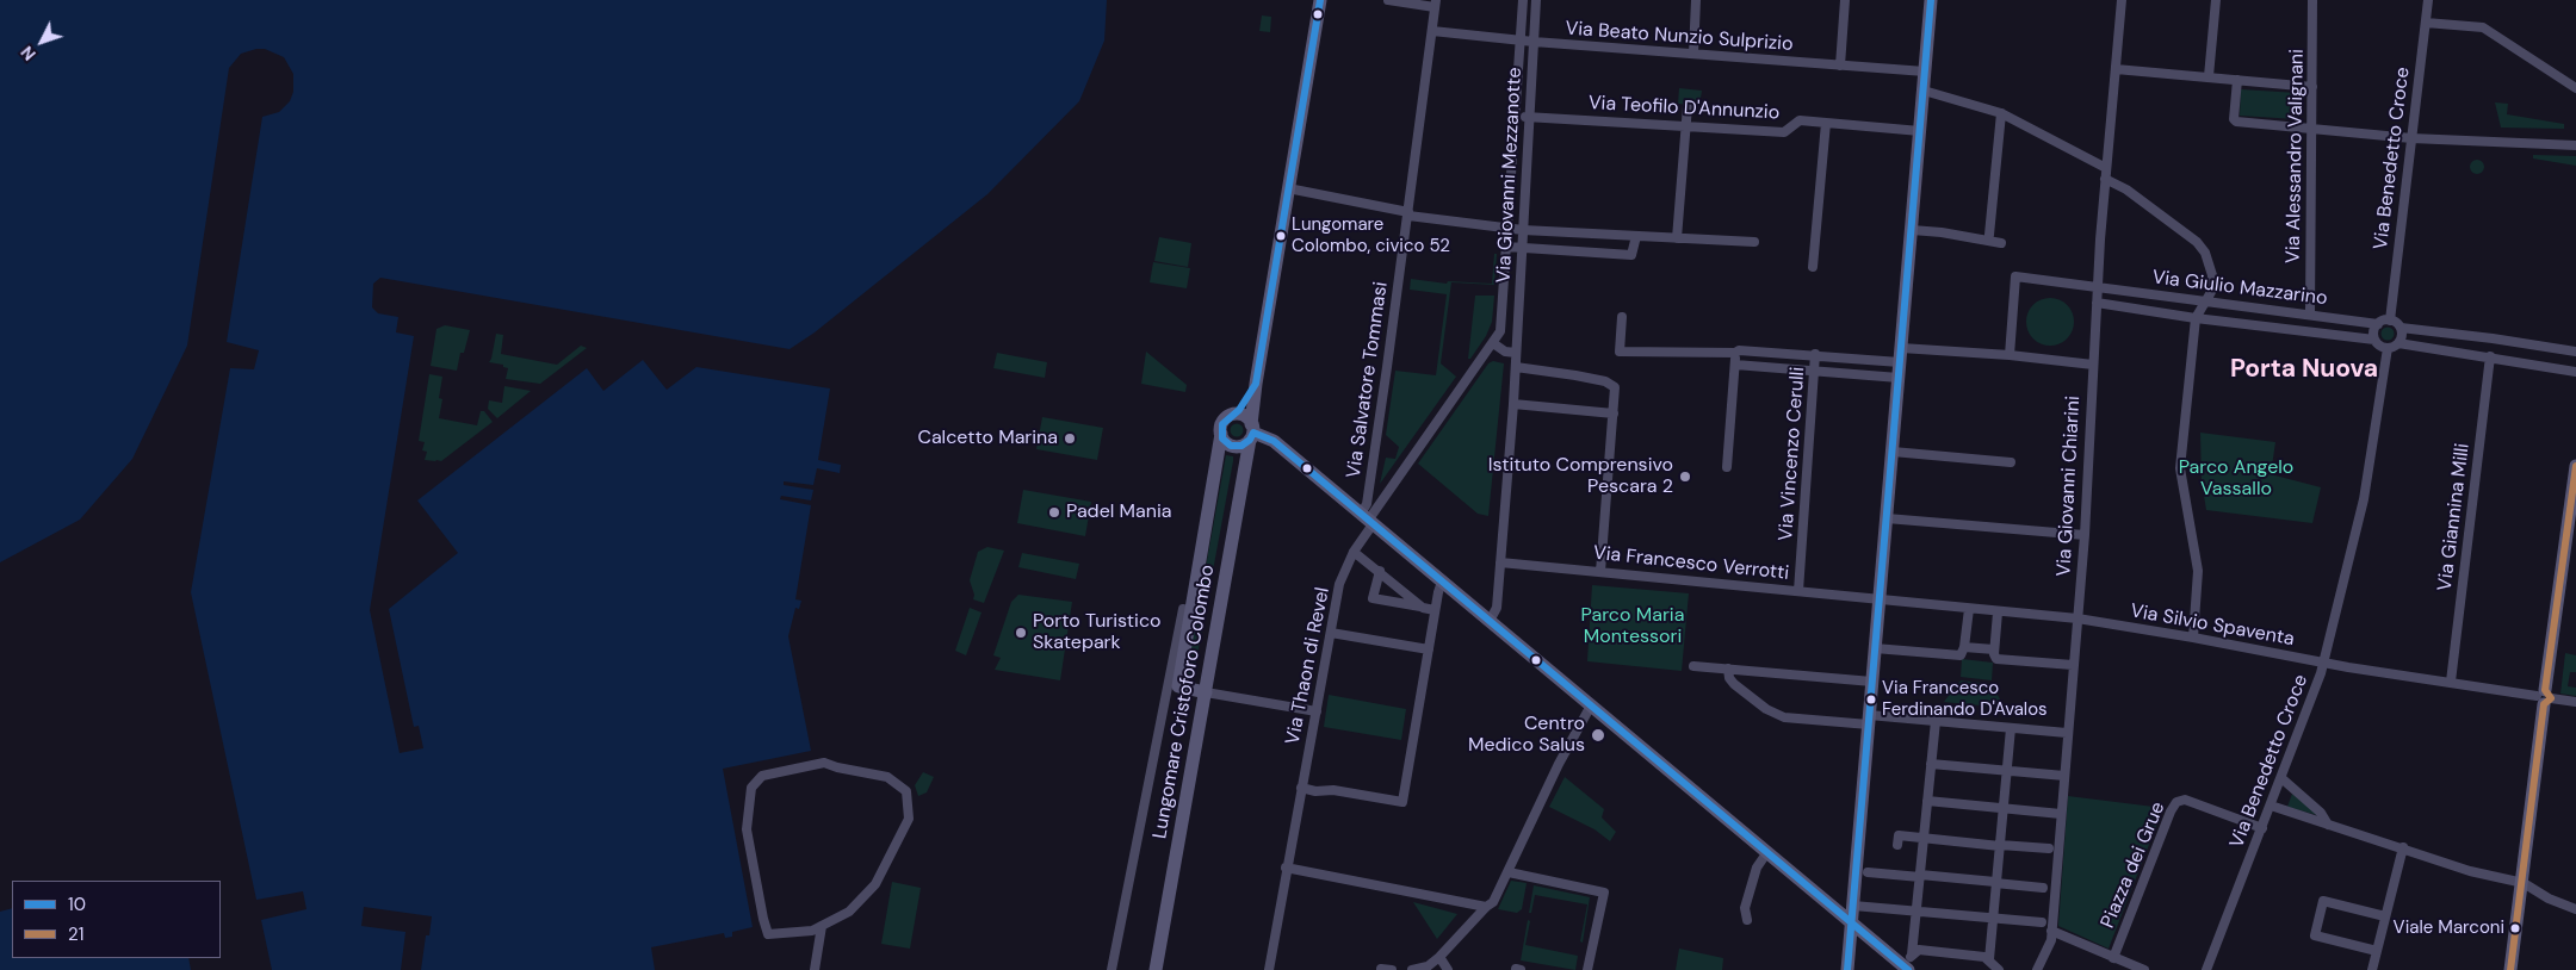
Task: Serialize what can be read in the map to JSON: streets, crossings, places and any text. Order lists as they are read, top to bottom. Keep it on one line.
{"streets":{"street":["Via Beato Nunzio Sulprizio","Via Teofilo D'Annunzio","Via Alessandro Valignani","Via Benedetto Croce","Via Giovanni Mezzanotte","Via Giulio Mazzarino","Via Salvatore Tommasi","Via Vincenzo Cerulli","Via Giovanni Chiarini","Via Giannina Milli","Via Francesco Verrotti","Via Silvio Spaventa","Via Thaon di Revel","Lungomare Cristoforo Colombo","Piazza dei Grue"]},"crossings":[["Via Beato Nunzio Sulprizio","Via Giovanni Mezzanotte"],["Via Beato Nunzio Sulprizio","Via Salvatore Tommasi"],["Via Teofilo D'Annunzio","Via Giovanni Mezzanotte"],["Via Alessandro Valignani","Via Giulio Mazzarino"],["Via Benedetto Croce","Via Giulio Mazzarino"],["Via Benedetto Croce","Via Silvio Spaventa"],["Via Benedetto Croce","Piazza dei Grue"],["Via Giovanni Mezzanotte","Via Salvatore Tommasi"],["Via Giovanni Mezzanotte","Via Francesco Verrotti"],["Via Giovanni Mezzanotte","Via Thaon di Revel"],["Via Giulio Mazzarino","Via Giovanni Chiarini"],["Via Salvatore Tommasi","Via Thaon di Revel"],["Via Vincenzo Cerulli","Via Francesco Verrotti"],["Via Giovanni Chiarini","Via Silvio Spaventa"],["Via Giovanni Chiarini","Piazza dei Grue"],["Via Giannina Milli","Via Silvio Spaventa"],["Via Francesco Verrotti","Via Silvio Spaventa"]],"districts":["Porta Nuova"],"parks":["Parco Angelo Vassallo","Parco Maria Montessori"],"places":["Lungomare Colombo, civico 52","Calcetto Marina","Istituto Comprensivo Pescara 2","Padel Mania","Porto Turistico Skatepark","Via Francesco Ferdinando D'Avalos","Centro Medico Salus","Viale Marconi"],"lines":["transit line 10","transit line 21"],"legend":["10","21"],"north":"bottom left"}
